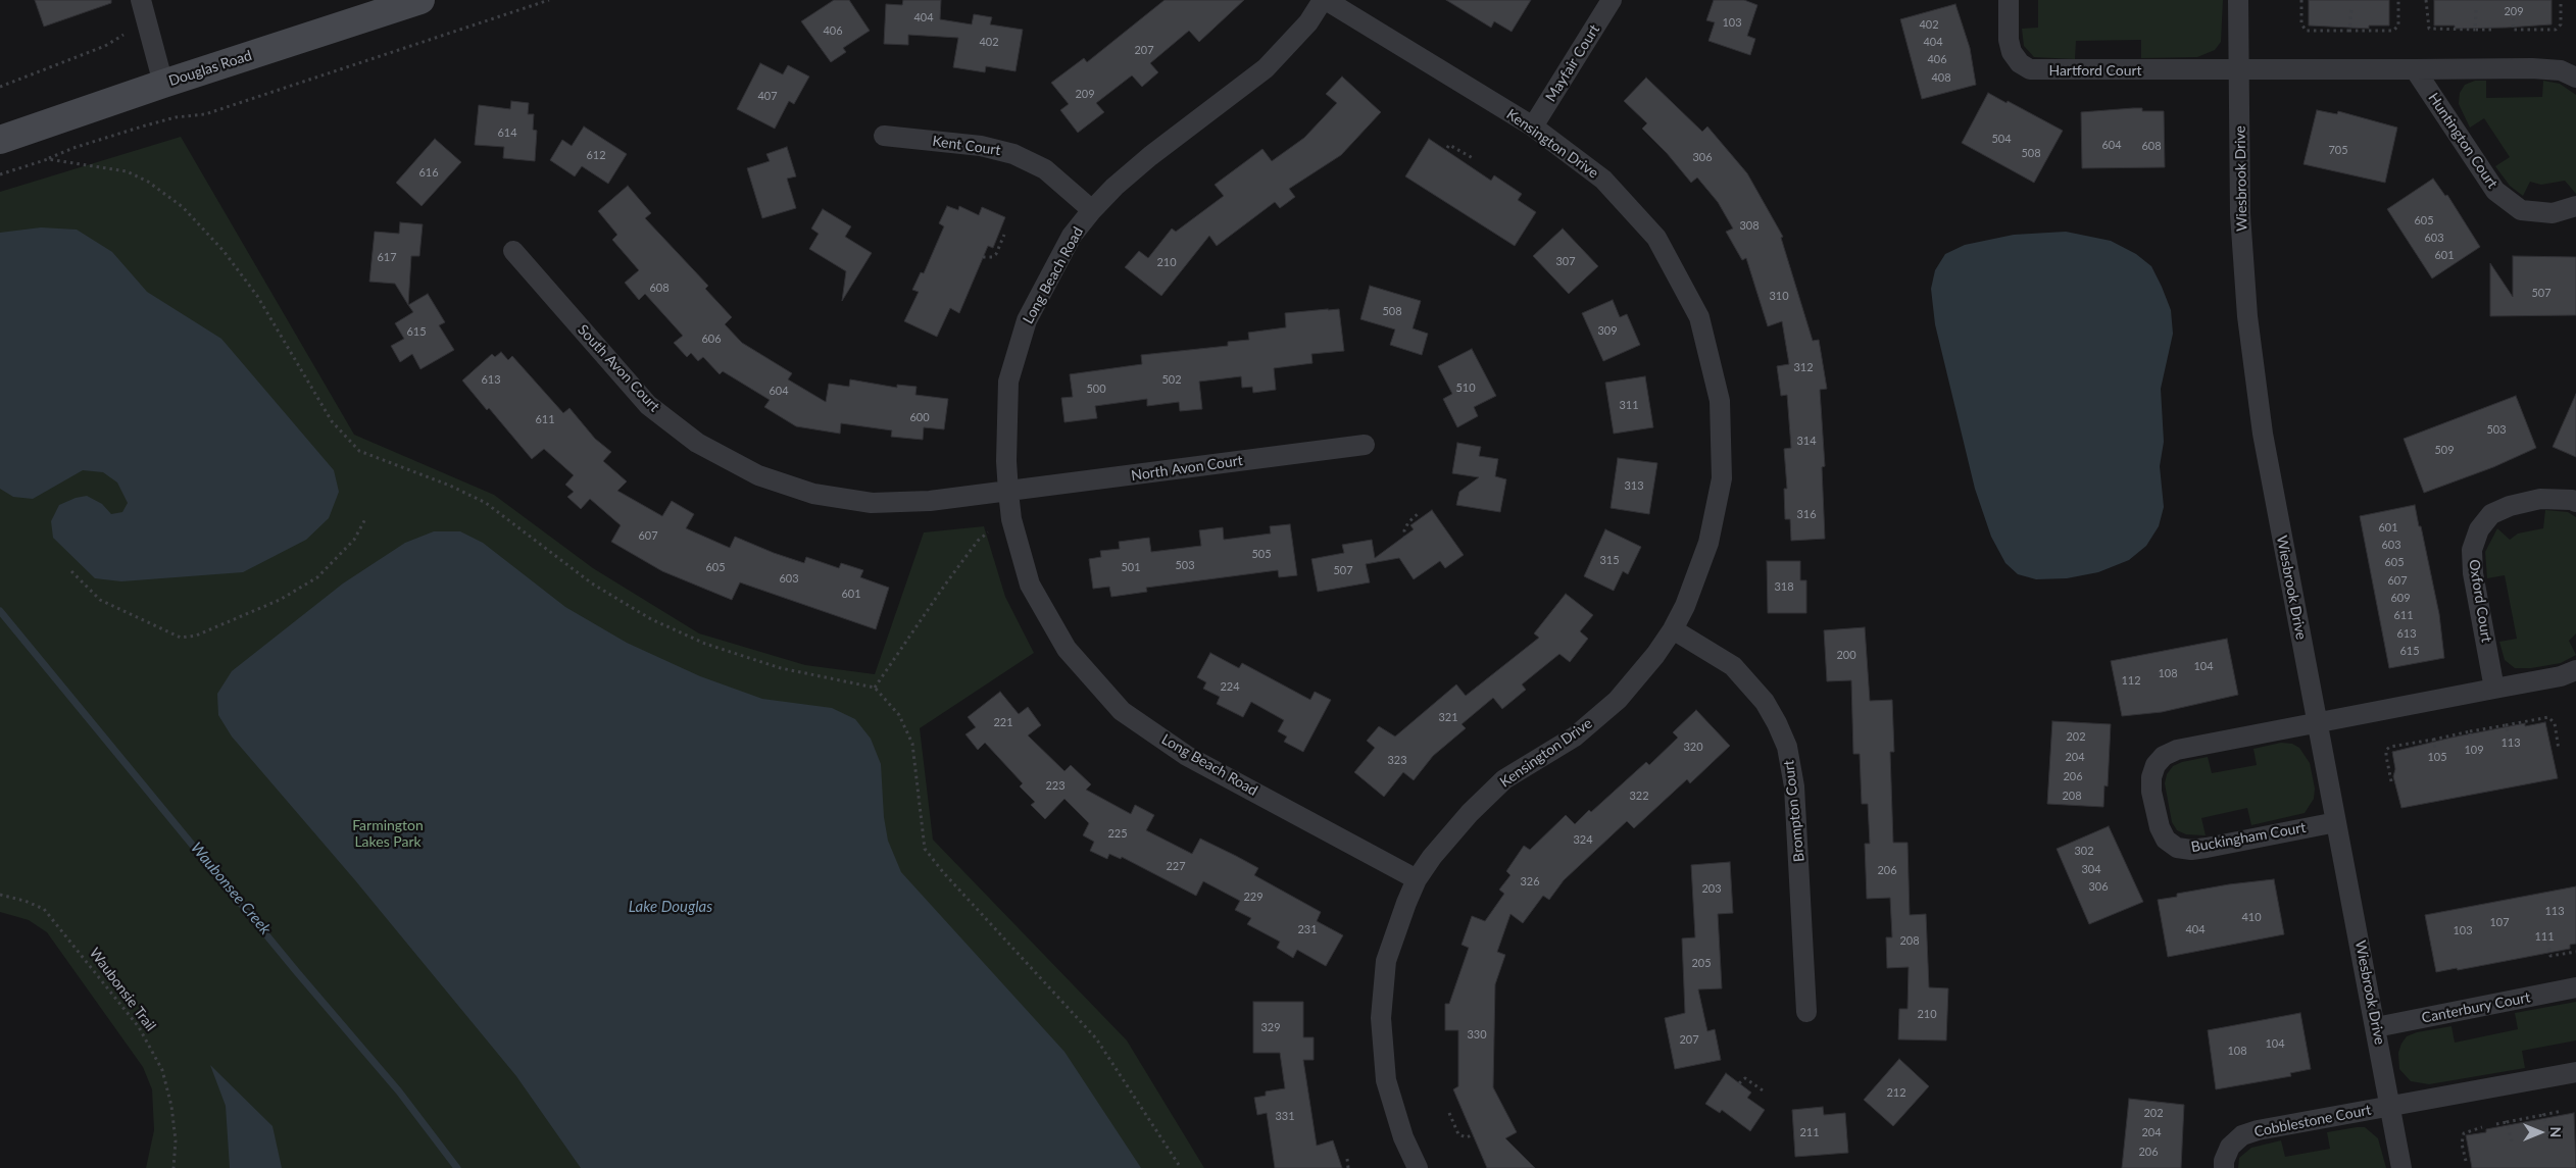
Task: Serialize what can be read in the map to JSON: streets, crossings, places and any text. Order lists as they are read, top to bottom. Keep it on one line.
{"streets":{"street":["Mayfair Court","Douglas Road","Hartford Court","Huntington Court","Kensington Drive","Kent Court","Wiesbrook Drive","Long Beach Road","South Avon Court","North Avon Court","Oxford Court","Brompton Court","Buckingham Court","Canterbury Court","Cobblestone Court"],"path":["Waubonsie Trail"]},"crossings":[["Mayfair Court","Kensington Drive"],["Hartford Court","Huntington Court"],["Hartford Court","Wiesbrook Drive"],["Huntington Court","Wiesbrook Drive"],["Kensington Drive","Long Beach Road"],["Kensington Drive","Brompton Court"],["Kent Court","Long Beach Road"],["Wiesbrook Drive","Buckingham Court"],["Wiesbrook Drive","Canterbury Court"],["Wiesbrook Drive","Cobblestone Court"],["Long Beach Road","South Avon Court"],["Long Beach Road","North Avon Court"],["South Avon Court","North Avon Court"]],"water":["Waubonsee Creek","Lake Douglas"],"parks":["Farmington Lakes Park"],"house_numbers":["209","404","103","402","406","402","404","207","406","408","209","407","614","504","604","608","705","508","612","306","616","605","308","603","601","617","307","210","608","507","310","508","309","615","606","312","613","502","510","500","604","311","600","611","503","314","509","313","316","601","607","603","505","315","605","503","605","501","507","603","607","318","601","609","611","613","615","200","104","108","112","224","321","221","202","113","320","109","204","105","323","206","223","322","208","225","324","302","227","304","206","326","306","203","229","113","410","107","231","404","103","111","208","205","210","329","330","207","104","108","212","202","331","211","204","206"],"north":"right"}
